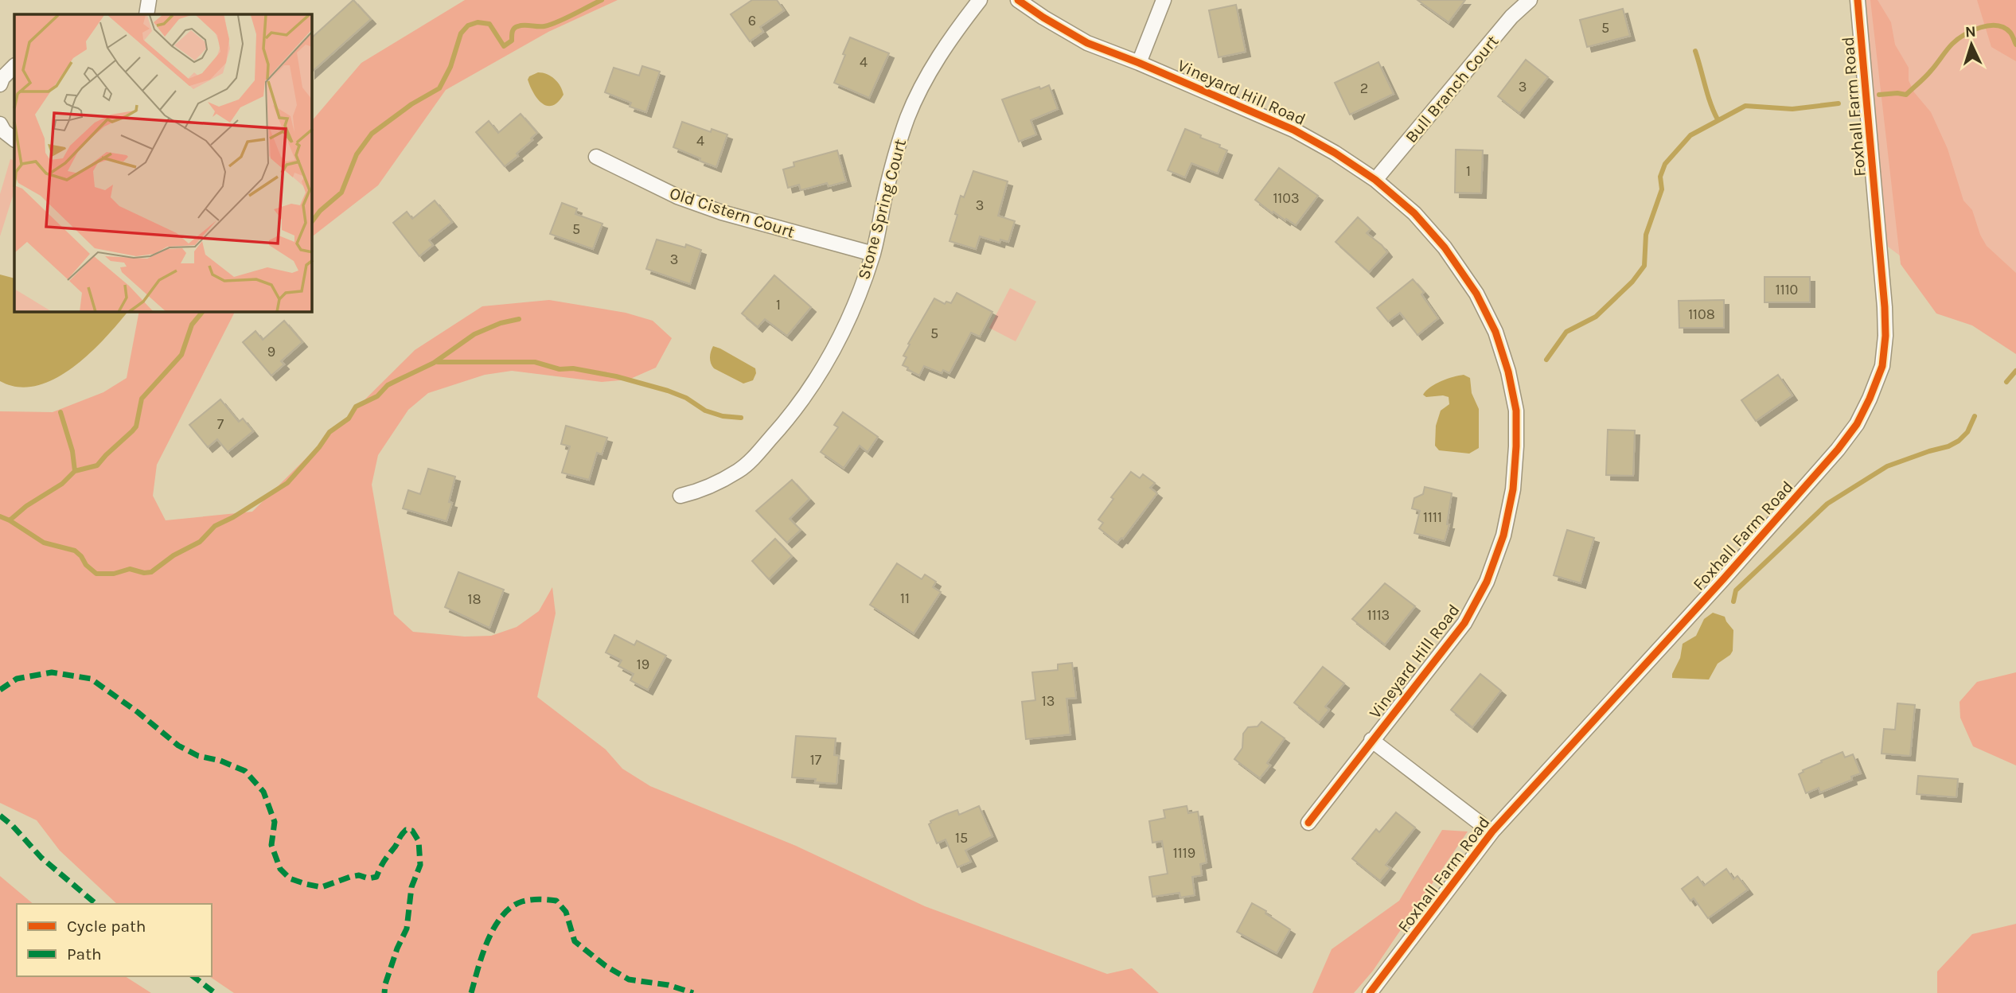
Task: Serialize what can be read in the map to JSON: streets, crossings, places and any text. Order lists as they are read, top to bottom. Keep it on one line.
{"streets":{"street":["Bull Branch Court","Vineyard Hill Road","Foxhall Farm Road","Stone Spring Court","Old Cistern Court"]},"crossings":[["Bull Branch Court","Vineyard Hill Road"],["Stone Spring Court","Old Cistern Court"]],"house_numbers":["6","5","4","3","2","4","1","1103","3","5","3","1110","1","1108","5","9","7","1111","11","18","1113","19","13","17","15","1119"],"legend":["Cycle path","Path"],"north":"top"}
